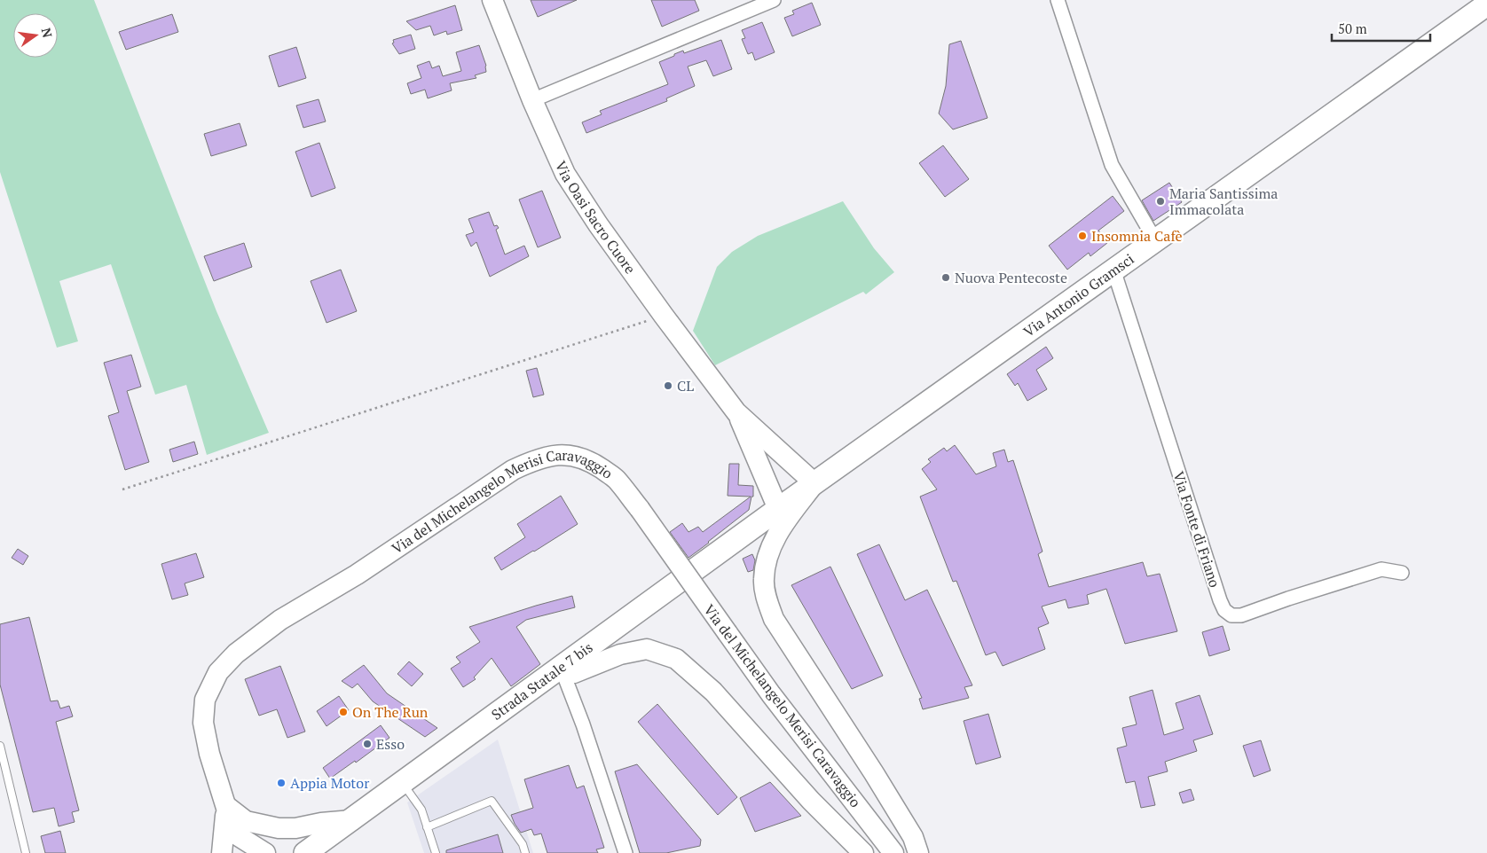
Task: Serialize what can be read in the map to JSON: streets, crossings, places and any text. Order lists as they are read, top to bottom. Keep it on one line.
{"streets":{"main road":["Via Antonio Gramsci","Strada Statale 7 bis"],"street":["Via Oasi Sacro Cuore","Via del Michelangelo Merisi Caravaggio","Via Fonte di Friano"]},"crossings":[["Via Oasi Sacro Cuore","Via Antonio Gramsci"],["Via Oasi Sacro Cuore","Strada Statale 7 bis"],["Via Antonio Gramsci","Via Fonte di Friano"],["Via Antonio Gramsci","Strada Statale 7 bis"]],"places":["Maria Santissima Immacolata","Insomnia Cafè","Nuova Pentecoste","CL","On The Run","Esso","Appia Motor"],"scale_bar":"50 m","north":"right"}
